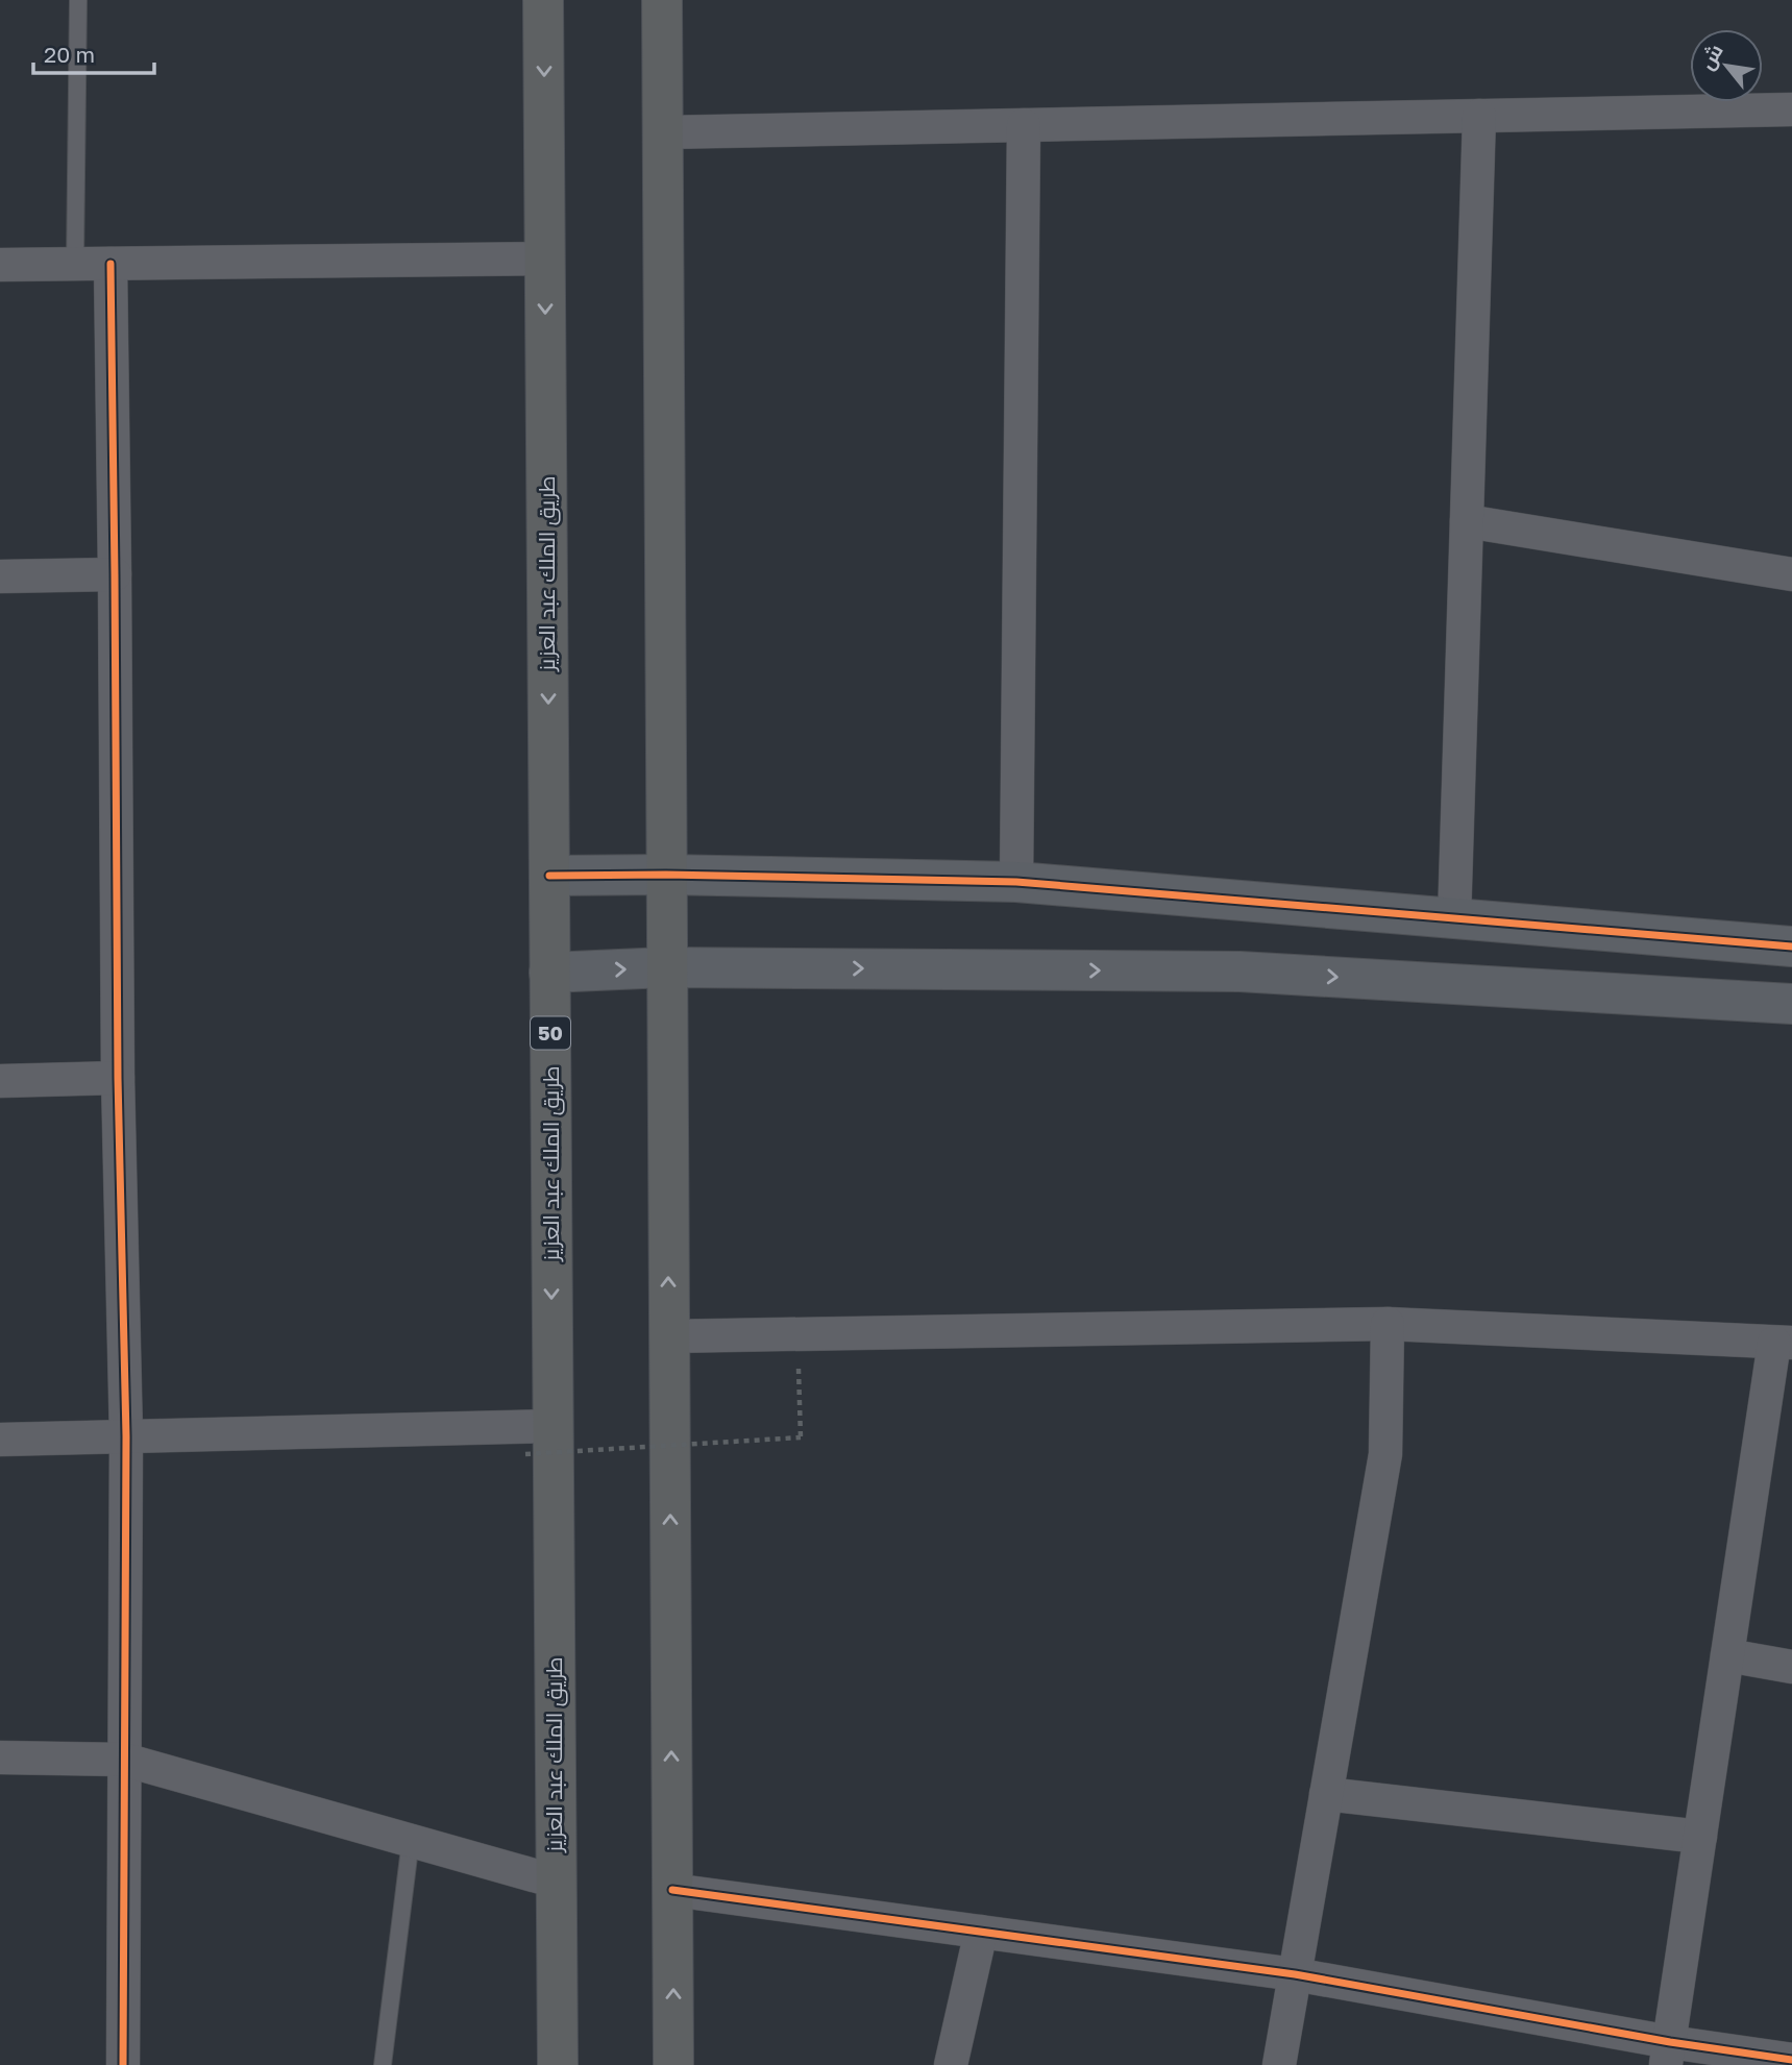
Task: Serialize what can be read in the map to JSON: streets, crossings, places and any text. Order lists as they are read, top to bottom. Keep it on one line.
{"streets":{"highway":["طريق الملك عبد العزيز","50"]},"scale_bar":"20 m","north":"top left"}
